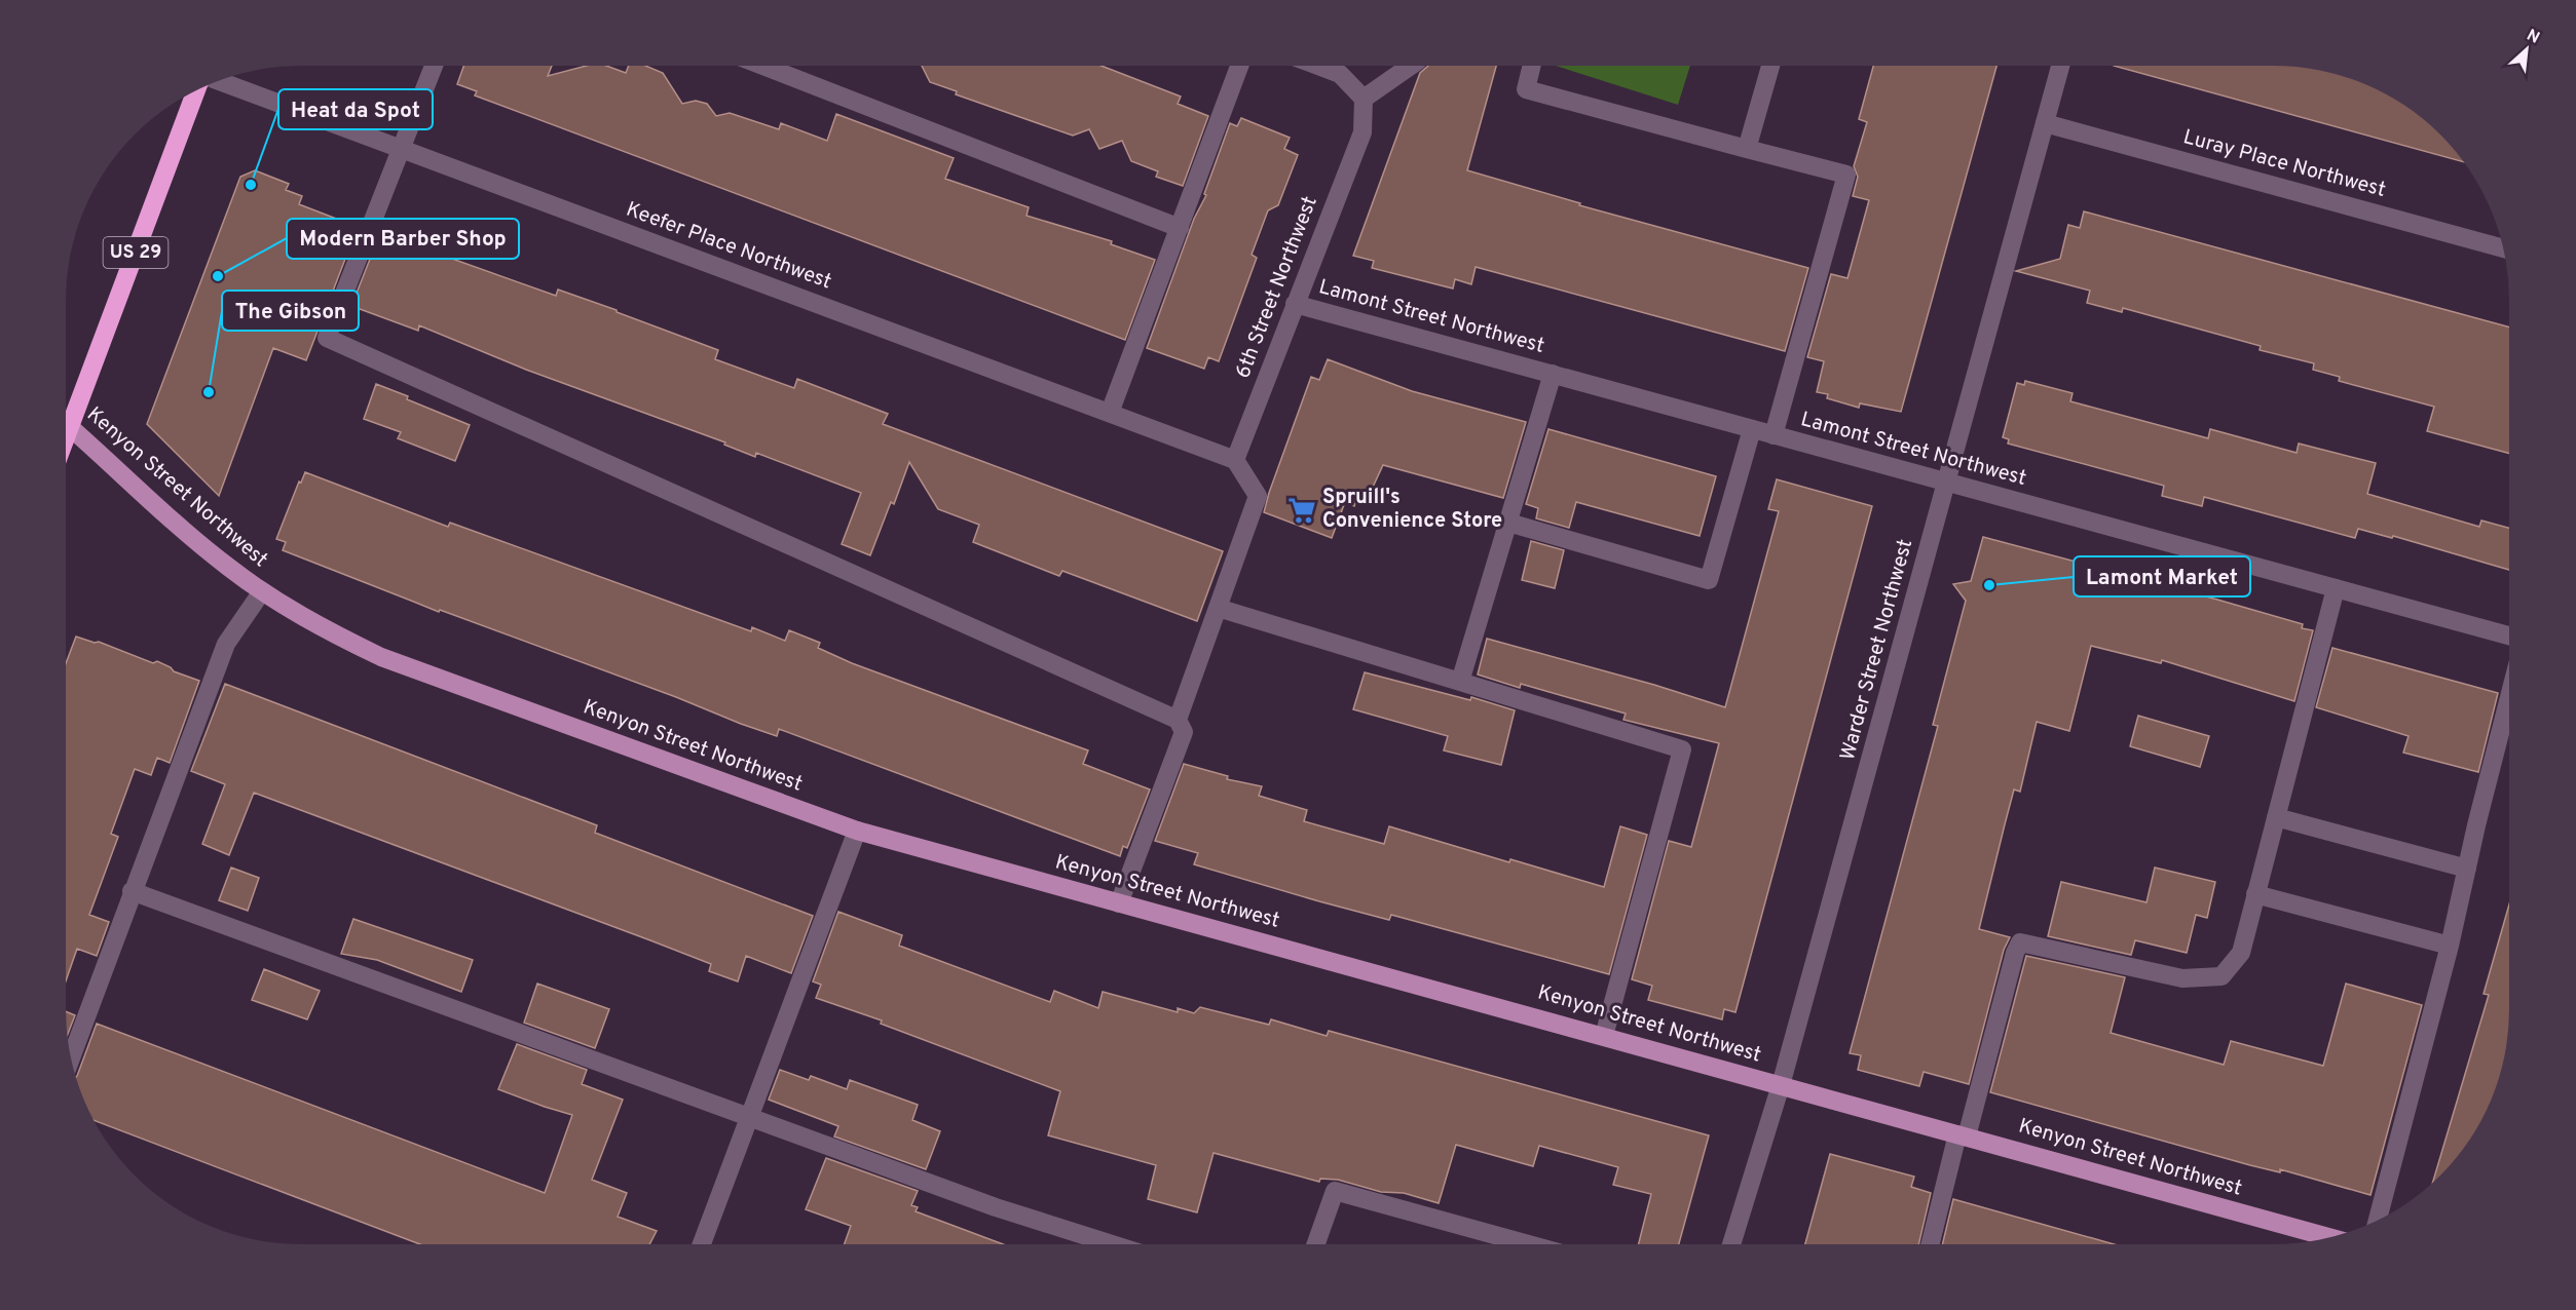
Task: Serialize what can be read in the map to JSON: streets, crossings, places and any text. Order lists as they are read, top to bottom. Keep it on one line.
{"streets":{"highway":["US 29"],"main road":["Kenyon Street Northwest"],"street":["Luray Place Northwest","Keefer Place Northwest","6th Street Northwest","Lamont Street Northwest","Warder Street Northwest"]},"crossings":[["Luray Place Northwest","Warder Street Northwest"],["Keefer Place Northwest","6th Street Northwest"],["6th Street Northwest","Lamont Street Northwest"],["Lamont Street Northwest","Warder Street Northwest"],["Kenyon Street Northwest","Warder Street Northwest"]],"places":{"other":["Heat da Spot","Modern Barber Shop","The Gibson","Lamont Market"],"supermarket":["Spruill's Convenience Store"]},"north":"top right"}
